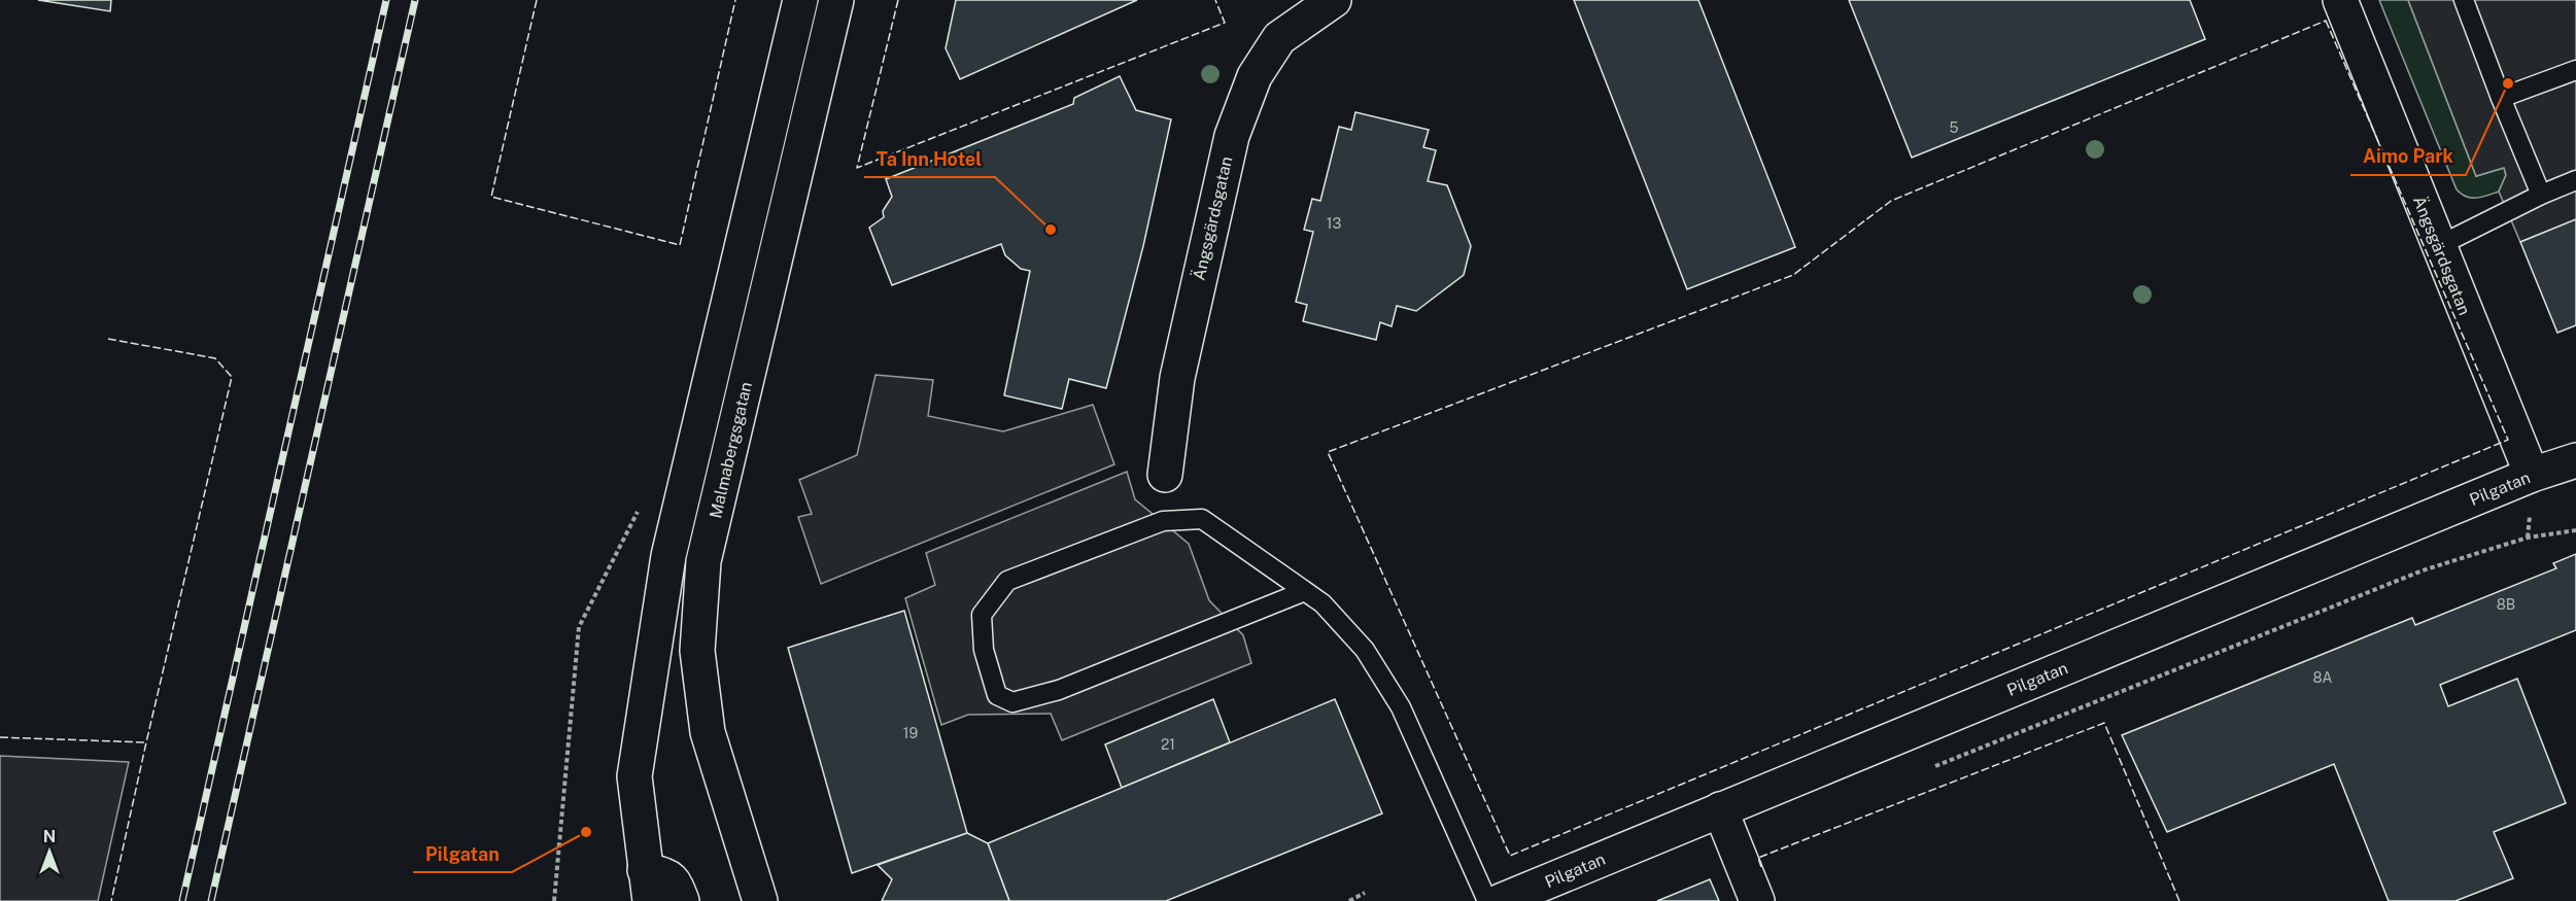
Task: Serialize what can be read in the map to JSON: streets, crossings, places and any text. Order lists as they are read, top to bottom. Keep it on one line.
{"streets":{"street":["Ängsgärdsgatan","Malmabergsgatan","Pilgatan"]},"crossings":[["Ängsgärdsgatan","Pilgatan"]],"places":["Aimo Park","Ta Inn Hotel","Pilgatan"],"house_numbers":["5","13","8B","8A","19","21"],"north":"top"}
